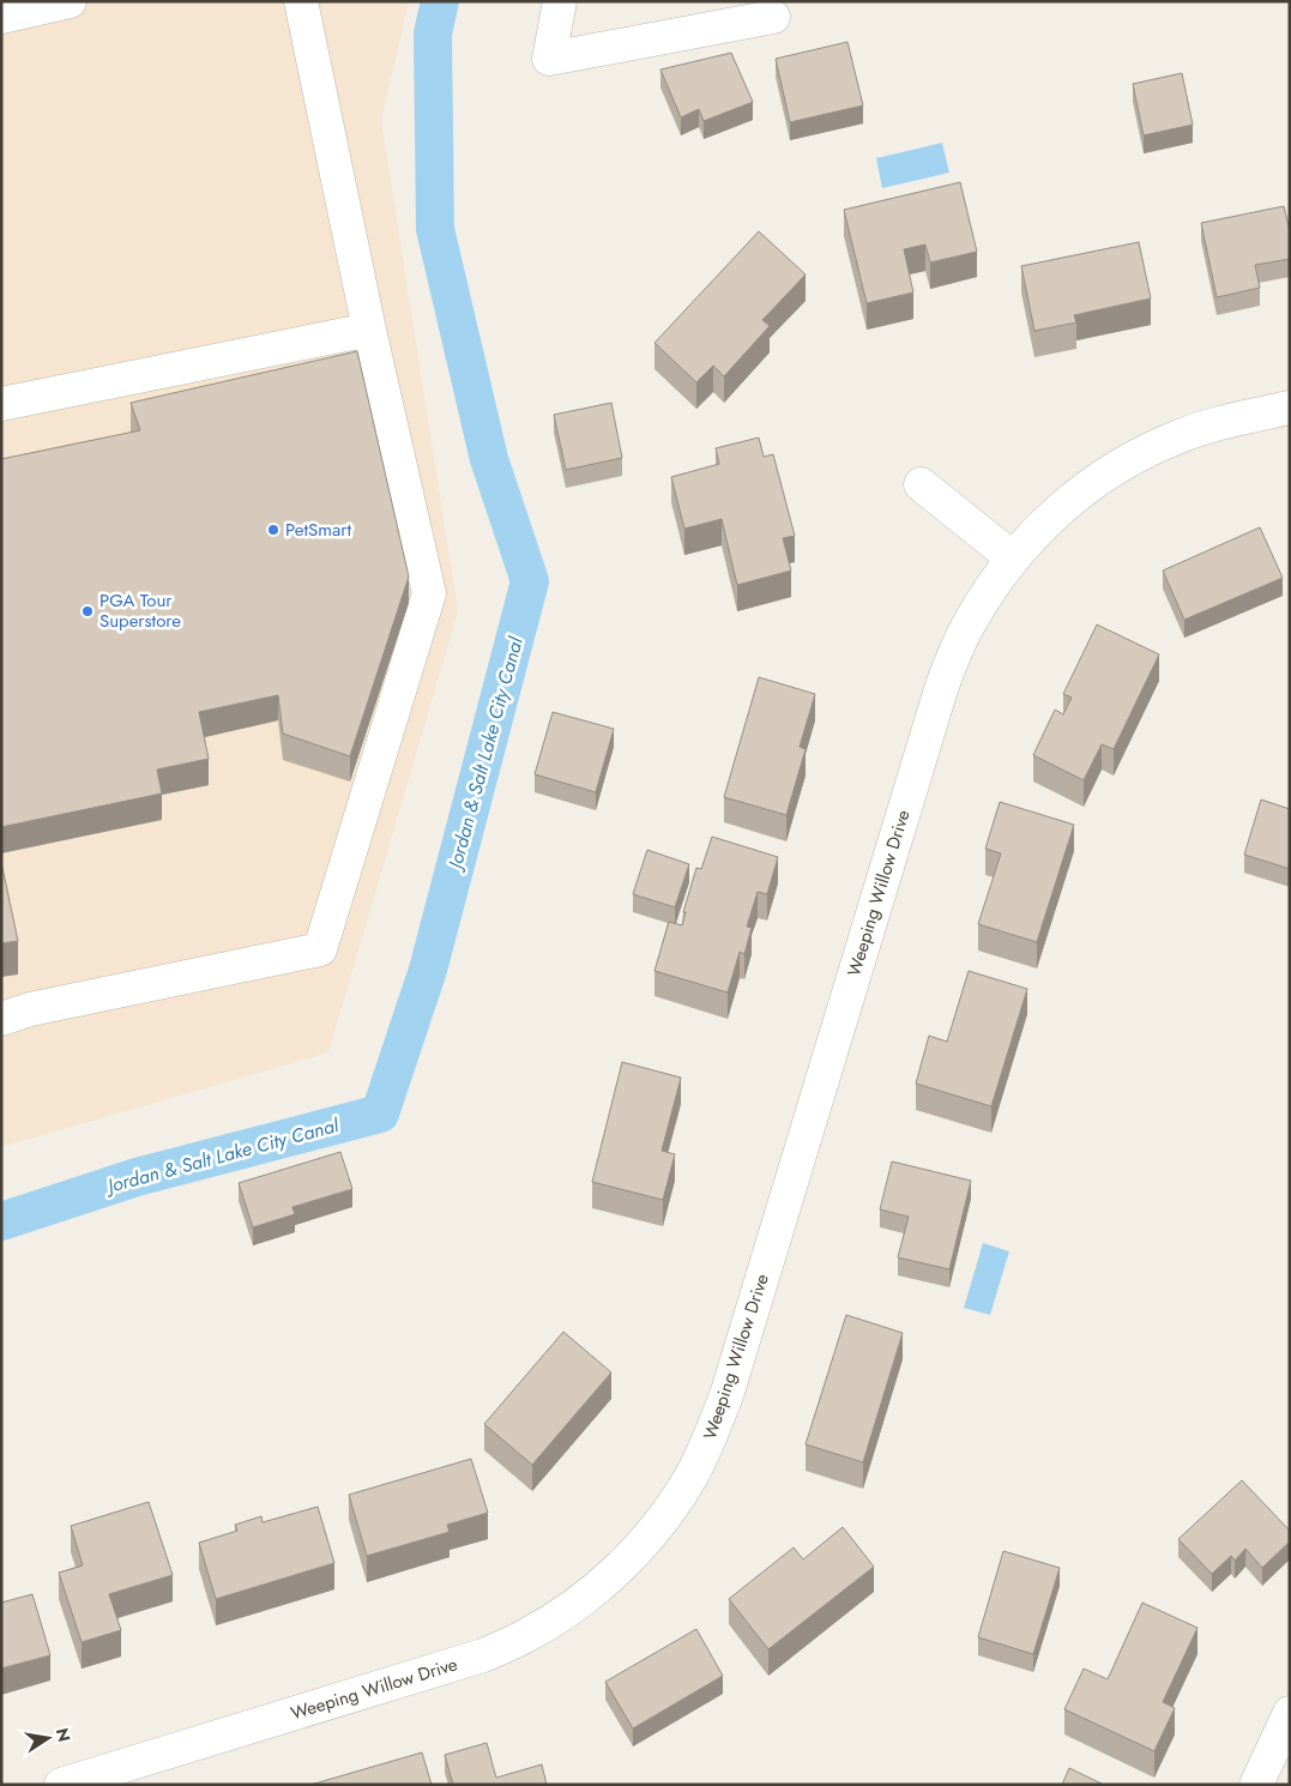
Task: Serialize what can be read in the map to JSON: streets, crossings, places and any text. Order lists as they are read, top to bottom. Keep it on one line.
{"streets":{"street":["Weeping Willow Drive"]},"water":["Jordan & Salt Lake City Canal"],"places":["PetSmart","PGA Tour Superstore"],"north":"right"}
